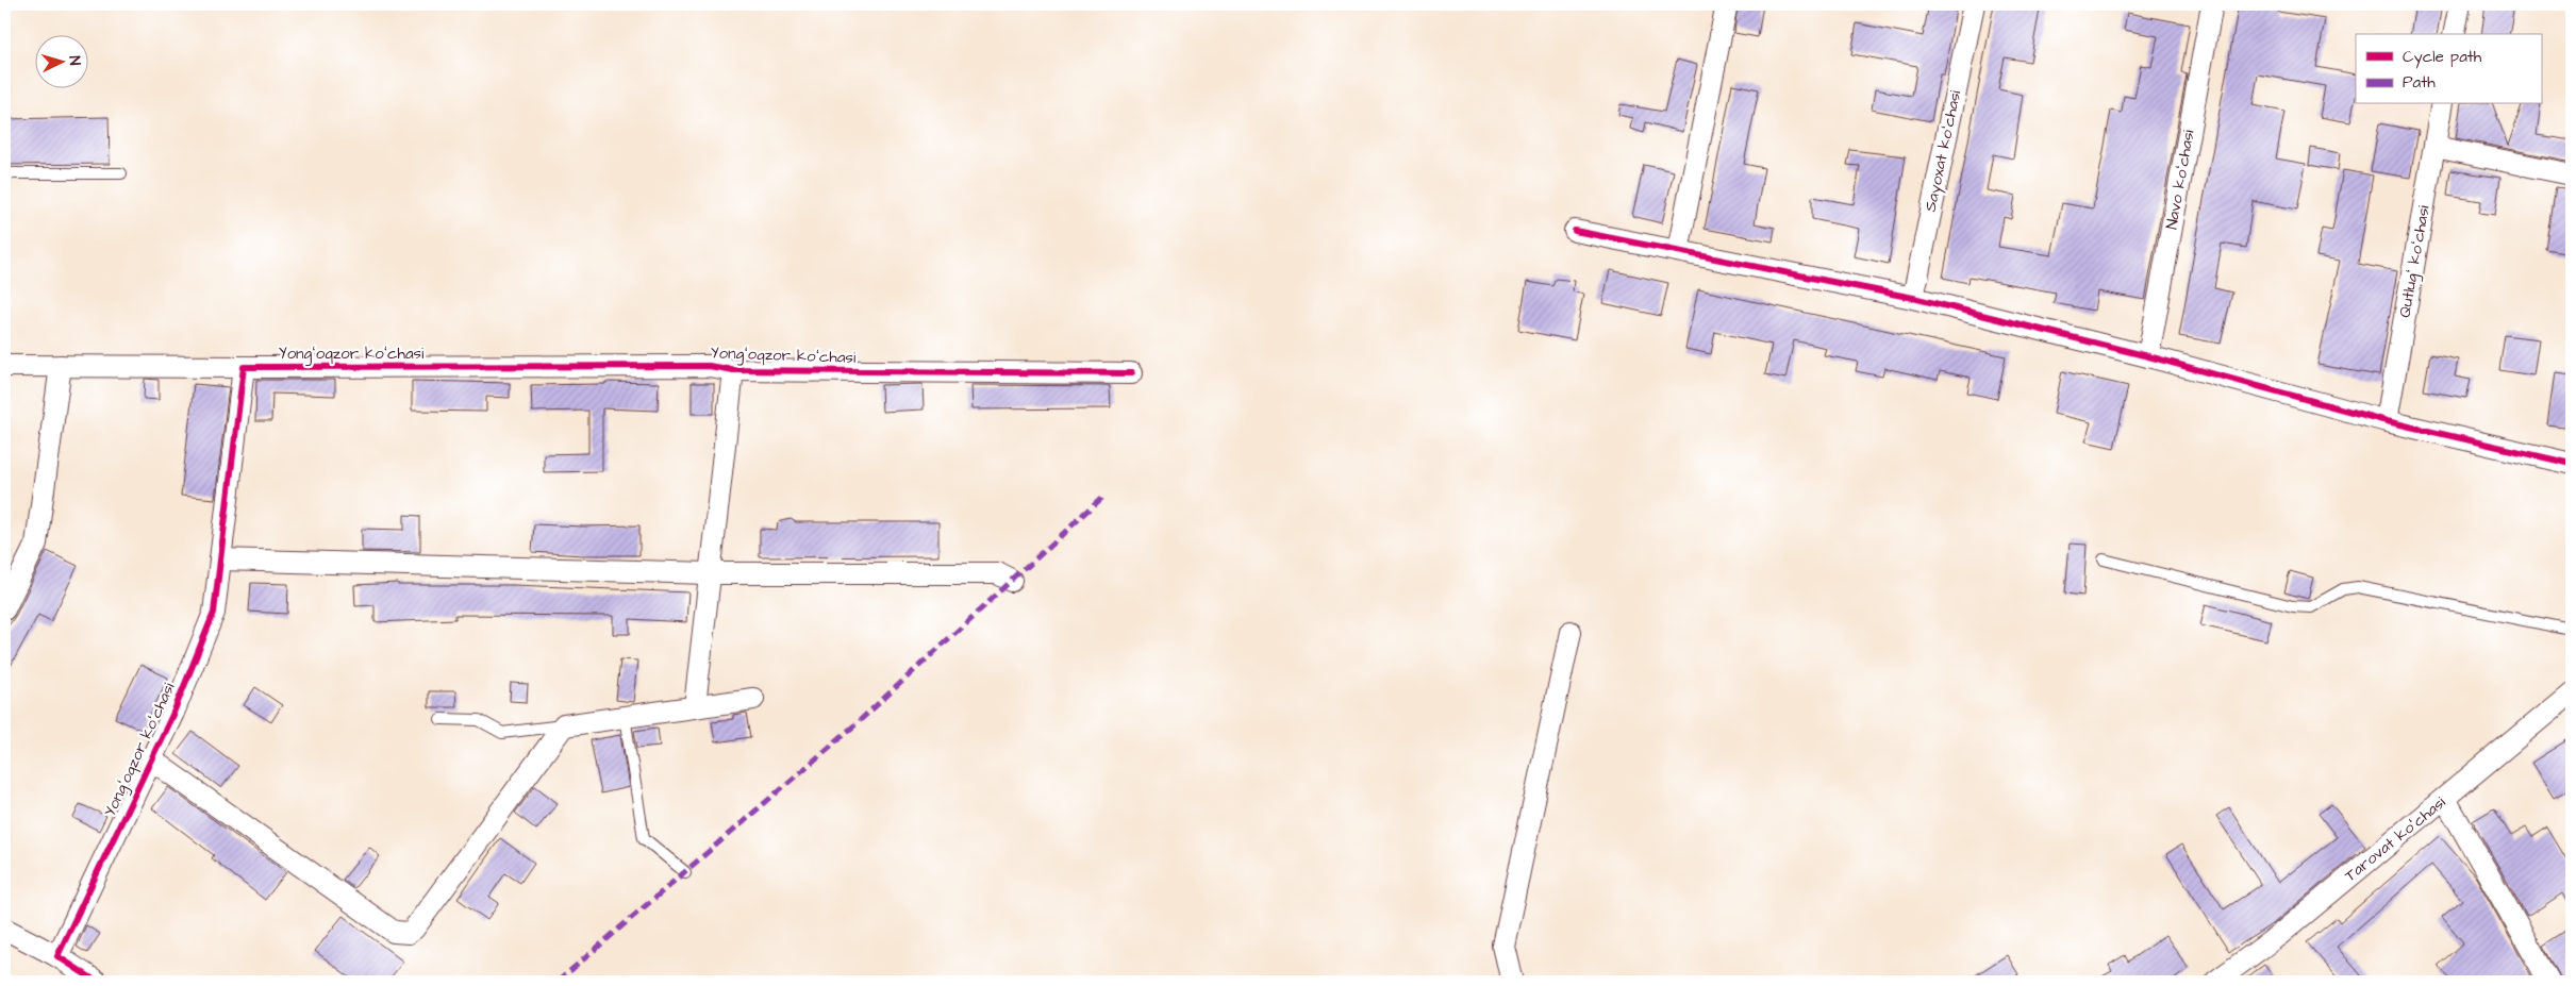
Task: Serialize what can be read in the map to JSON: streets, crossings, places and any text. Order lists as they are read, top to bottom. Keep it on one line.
{"streets":{"street":["Sayoxat koʻchasi","Navo koʻchasi","Qutlugʻ koʻchasi","Yongʻoqzor koʻchasi","Tarovat koʻchasi"]},"legend":["Cycle path","Path"],"north":"right"}
